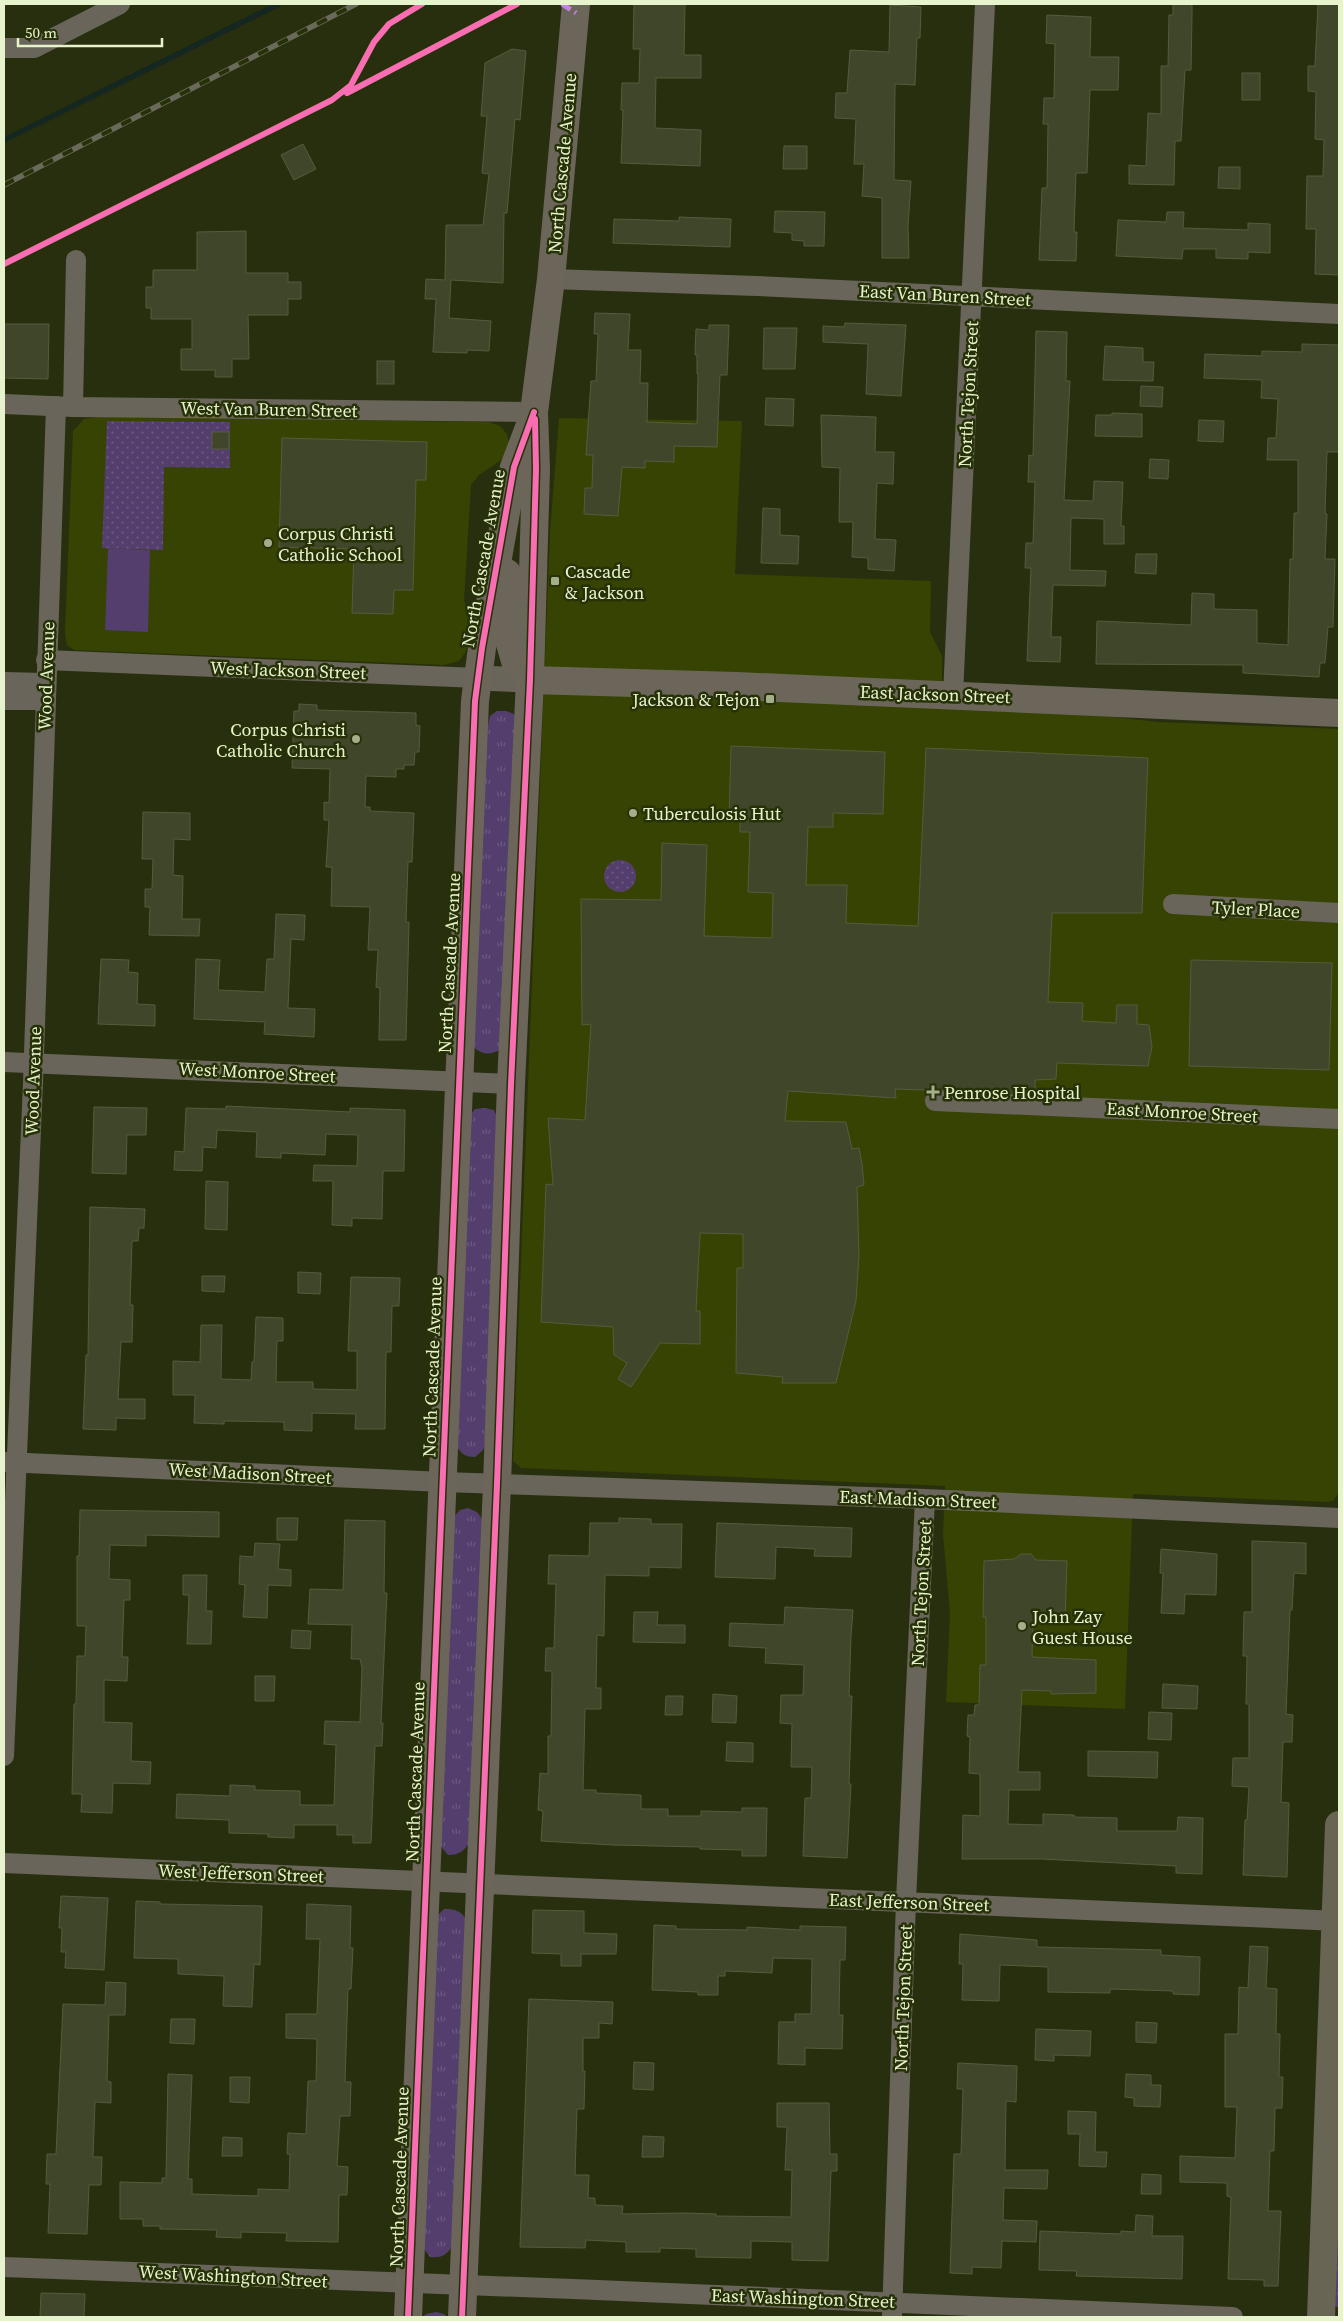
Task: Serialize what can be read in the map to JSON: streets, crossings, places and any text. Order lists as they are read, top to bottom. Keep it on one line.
{"streets":{"main road":["North Cascade Avenue","East Jackson Street"],"street":["East Van Buren Street","North Tejon Street","West Van Buren Street","West Jackson Street","Wood Avenue","Tyler Place","West Monroe Street","East Monroe Street","West Madison Street","East Madison Street","West Jefferson Street","East Jefferson Street","West Washington Street","East Washington Street"]},"crossings":[["North Cascade Avenue","East Van Buren Street"],["North Cascade Avenue","West Van Buren Street"],["North Cascade Avenue","West Jackson Street"],["North Cascade Avenue","East Jackson Street"],["North Cascade Avenue","West Monroe Street"],["North Cascade Avenue","West Madison Street"],["North Cascade Avenue","East Madison Street"],["North Cascade Avenue","West Jefferson Street"],["North Cascade Avenue","East Jefferson Street"],["North Cascade Avenue","West Washington Street"],["North Cascade Avenue","East Washington Street"],["East Van Buren Street","North Tejon Street"],["North Tejon Street","East Jackson Street"],["North Tejon Street","East Madison Street"],["North Tejon Street","East Jefferson Street"],["North Tejon Street","East Washington Street"],["West Van Buren Street","Wood Avenue"],["West Jackson Street","Wood Avenue"],["West Jackson Street","East Jackson Street"],["Wood Avenue","West Monroe Street"],["Wood Avenue","West Madison Street"],["West Madison Street","East Madison Street"],["West Jefferson Street","East Jefferson Street"],["West Washington Street","East Washington Street"]],"places":{"other":["Corpus Christi Catholic School","Corpus Christi Catholic Church","Tuberculosis Hut","John Zay Guest House"],"transit":["Cascade & Jackson","Jackson & Tejon"],"health":["Penrose Hospital"]},"scale_bar":"50 m"}
